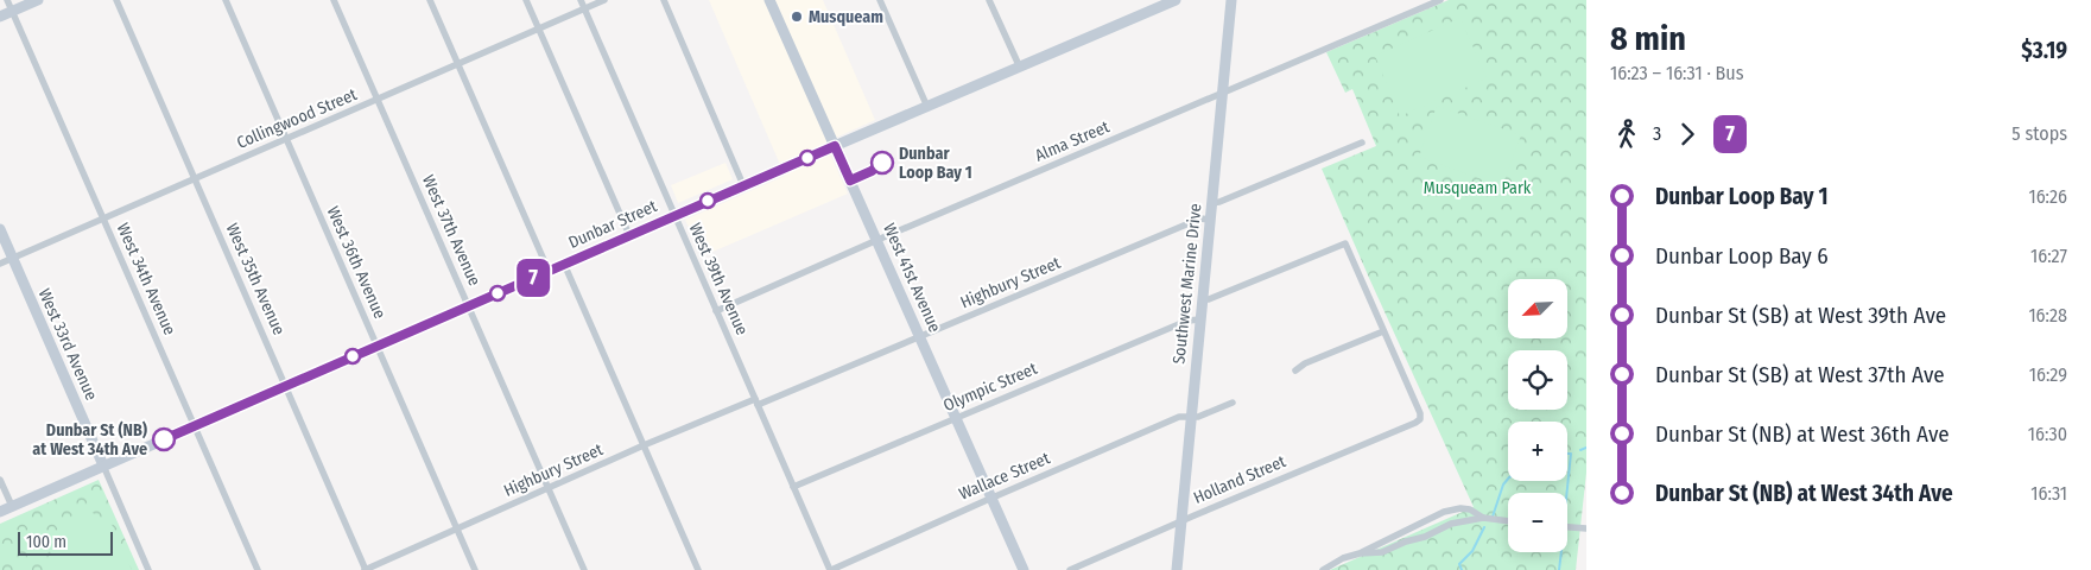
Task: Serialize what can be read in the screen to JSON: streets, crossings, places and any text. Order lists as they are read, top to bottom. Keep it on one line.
{"streets":{"main road":["Dunbar Street","West 41st Avenue","Southwest Marine Drive","West 33rd Avenue"],"street":["Collingwood Street","Alma Street","West 37th Avenue","West 36th Avenue","West 34th Avenue","West 35th Avenue","West 39th Avenue","Highbury Street","Olympic Street","Wallace Street","Holland Street"]},"crossings":[["Collingwood Street","West 37th Avenue"],["Collingwood Street","West 36th Avenue"],["Collingwood Street","West 34th Avenue"],["Collingwood Street","West 35th Avenue"],["Collingwood Street","West 39th Avenue"],["Collingwood Street","West 33rd Avenue"],["Alma Street","West 41st Avenue"],["Alma Street","West 39th Avenue"],["Alma Street","Southwest Marine Drive"],["Dunbar Street","West 37th Avenue"],["Dunbar Street","West 36th Avenue"],["Dunbar Street","West 41st Avenue"],["Dunbar Street","West 34th Avenue"],["Dunbar Street","West 35th Avenue"],["Dunbar Street","West 39th Avenue"],["Dunbar Street","West 33rd Avenue"],["West 37th Avenue","Highbury Street"],["West 36th Avenue","Highbury Street"],["West 41st Avenue","Highbury Street"],["West 41st Avenue","Olympic Street"],["West 41st Avenue","Wallace Street"],["West 35th Avenue","Highbury Street"],["West 39th Avenue","Highbury Street"],["West 39th Avenue","Olympic Street"],["West 39th Avenue","Wallace Street"],["Highbury Street","Southwest Marine Drive"],["Southwest Marine Drive","Olympic Street"],["Southwest Marine Drive","Wallace Street"],["Southwest Marine Drive","Holland Street"]],"parks":["Musqueam Park"],"places":["Musqueam","Dunbar Loop Bay 1","Dunbar St (NB) at West 34th Ave"],"lines":["bus line 7"],"scale_bar":"100 m","north":"bottom left","page":{"on_map":"7","heading":["8 min","16:23 – 16:31 · Bus","$3.19"],"legs":["3","7","5 stops"],"list":[{"name":"Dunbar Loop Bay 1","value":"16:26"},{"name":"Dunbar Loop Bay 6","value":"16:27"},{"name":"Dunbar St (SB) at West 39th Ave","value":"16:28"},{"name":"Dunbar St (SB) at West 37th Ave","value":"16:29"},{"name":"Dunbar St (NB) at West 36th Ave","value":"16:30"},{"name":"Dunbar St (NB) at West 34th Ave","value":"16:31"}],"map_buttons":["+","−"],"scale":"100 m"}}
